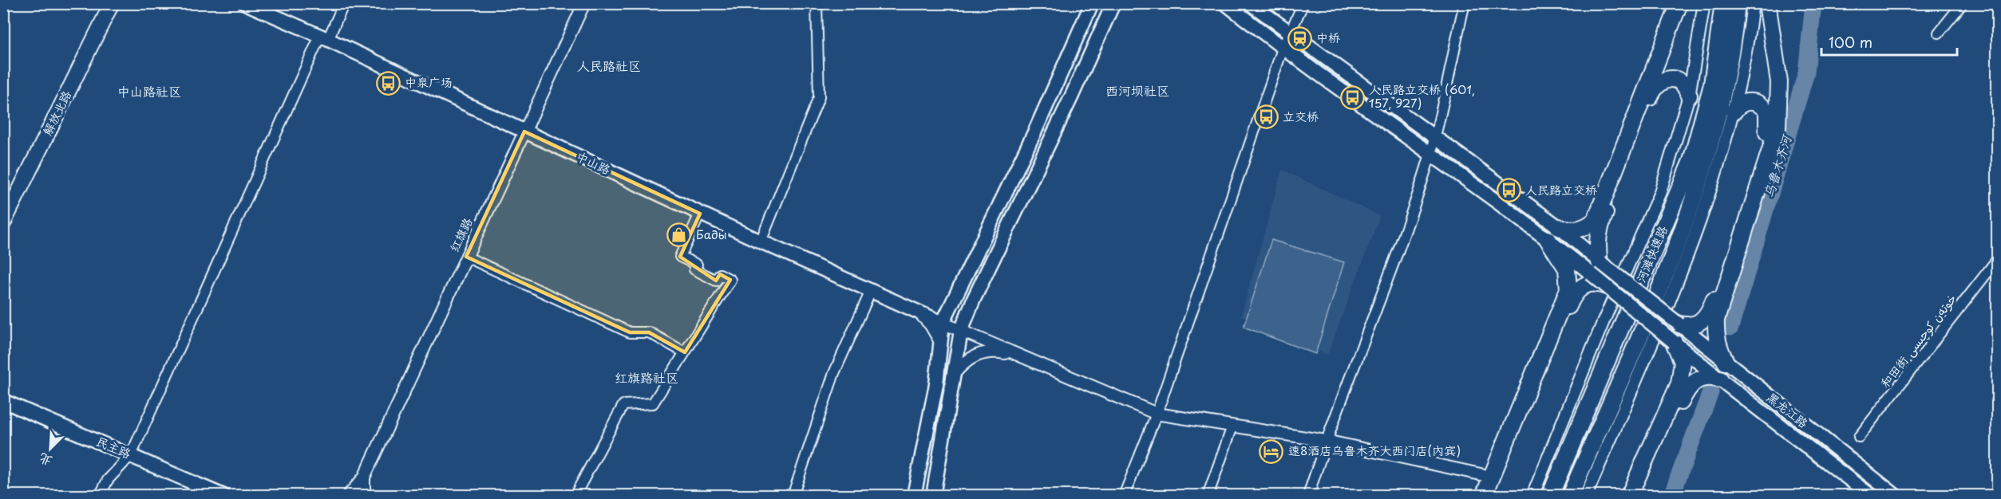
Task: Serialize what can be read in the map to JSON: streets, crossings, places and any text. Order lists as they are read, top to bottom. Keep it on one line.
{"streets":{"highway":["河滩快速路"],"main road":["解放北路","中山路","黑龙江路","民主路"],"street":["红旗路","和田街 خوتەن كوچىسى"]},"crossings":[["中山路","红旗路"]],"districts":["人民路社区","西河坝社区","中山路社区","红旗路社区"],"water":["乌鲁木齐河"],"places":{"station":["中桥"],"bus stop":["中泉广场","人民路立交桥 (601, 157, 927)","立交桥","人民路立交桥"],"shop":["Бады"],"hotel":["速8酒店乌鲁木齐大西门店(内宾)"]},"scale_bar":"100 m","north":"bottom left"}
